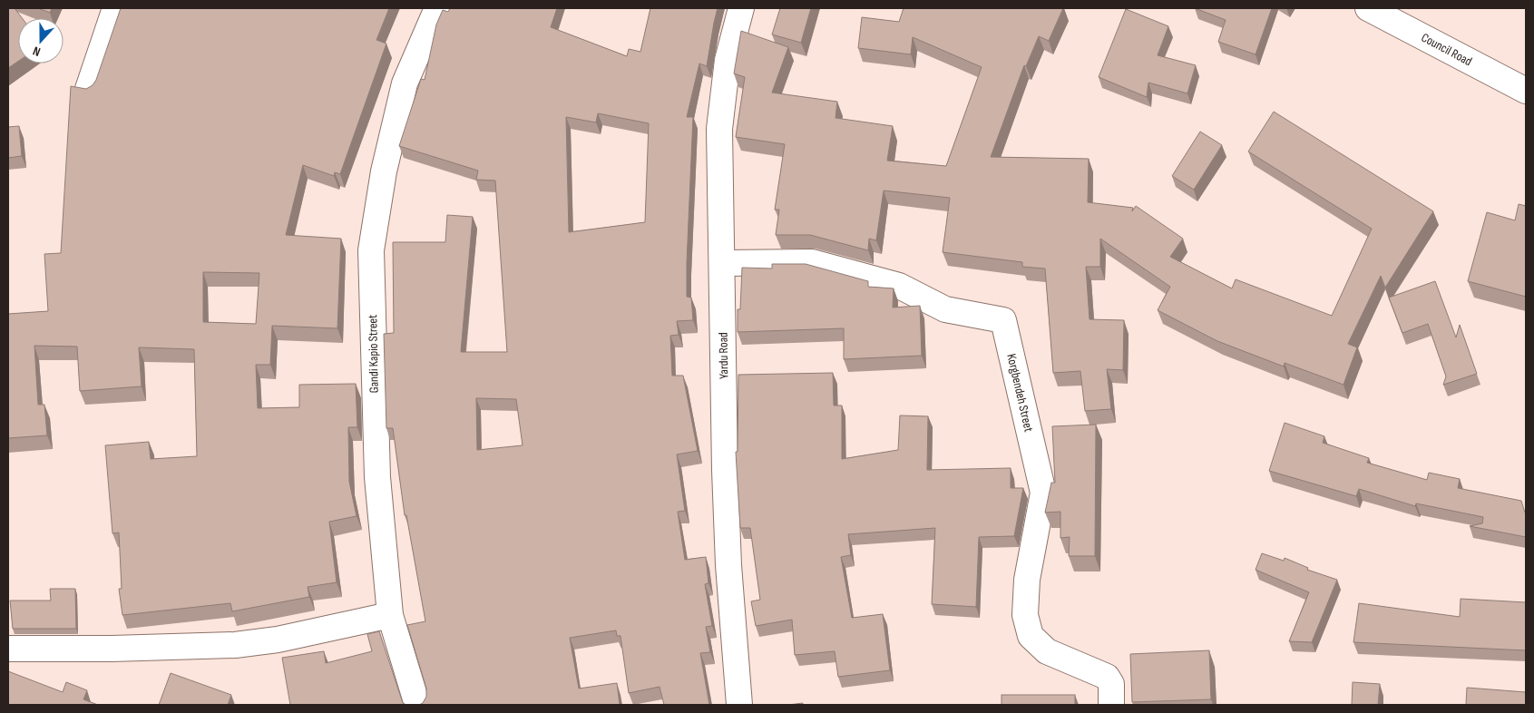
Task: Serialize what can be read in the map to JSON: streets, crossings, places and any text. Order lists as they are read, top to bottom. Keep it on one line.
{"streets":{"street":["Council Road","Gandi Kapio Street","Yardu Road","Korgbendeh Street"]},"crossings":[["Yardu Road","Korgbendeh Street"]],"north":"bottom"}
